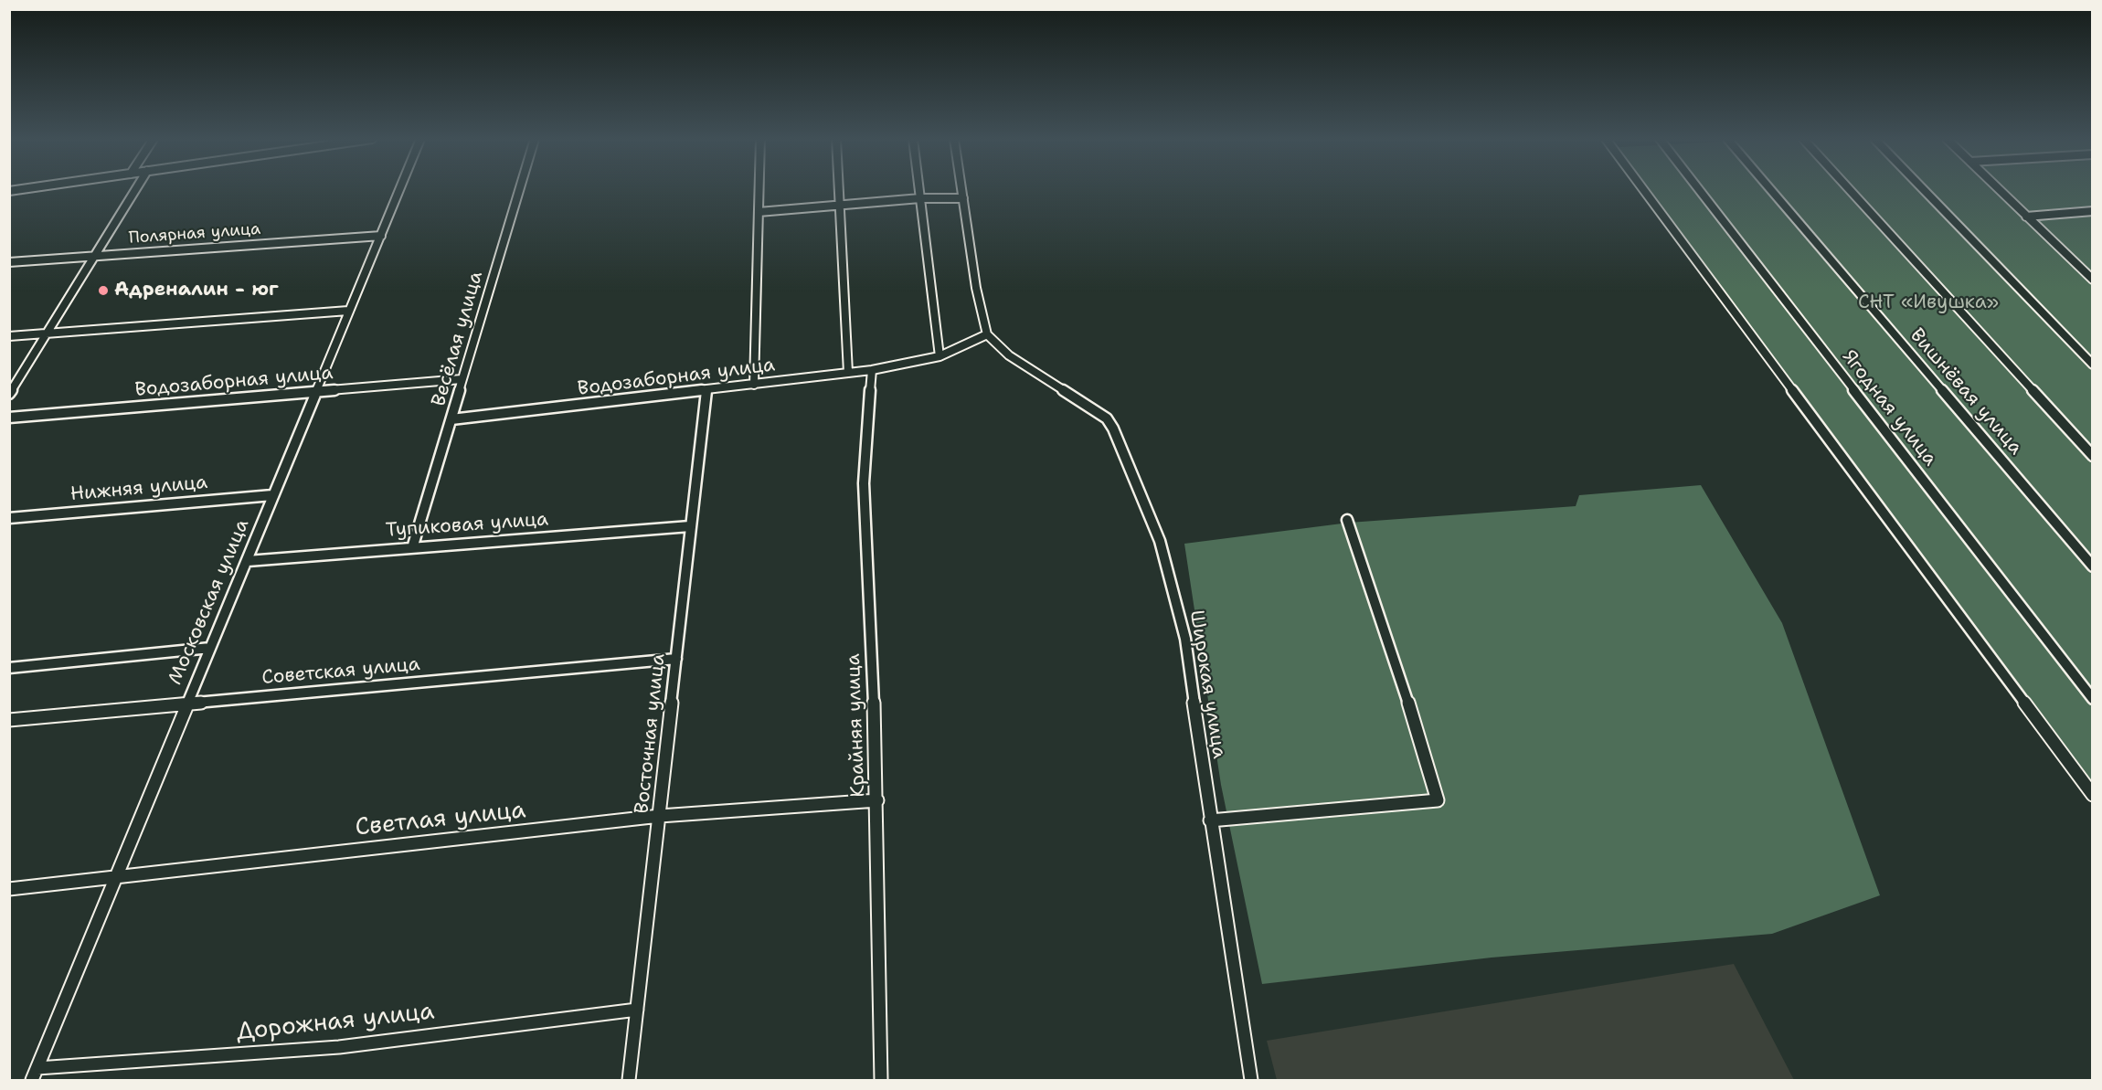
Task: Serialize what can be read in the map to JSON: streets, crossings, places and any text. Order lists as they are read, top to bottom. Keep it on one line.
{"streets":{"street":["Полярная улица","Весёлая улица","Водозаборная улица","Вишнёвая улица","Ягодная улица","Нижняя улица","Тупиковая улица","Московская улица","Советская улица","Широкая улица","Крайняя улица","Восточная улица","Светлая улица","Дорожная улица"]},"crossings":[["Полярная улица","Московская улица"],["Весёлая улица","Водозаборная улица"],["Весёлая улица","Тупиковая улица"],["Водозаборная улица","Московская улица"],["Водозаборная улица","Широкая улица"],["Водозаборная улица","Крайняя улица"],["Водозаборная улица","Восточная улица"],["Нижняя улица","Московская улица"],["Тупиковая улица","Московская улица"],["Тупиковая улица","Восточная улица"],["Московская улица","Советская улица"],["Московская улица","Светлая улица"],["Московская улица","Дорожная улица"],["Советская улица","Восточная улица"],["Крайняя улица","Светлая улица"],["Восточная улица","Светлая улица"],["Восточная улица","Дорожная улица"]],"parks":["СНТ «Ивушка»"],"places":["Адреналин - юг"]}
